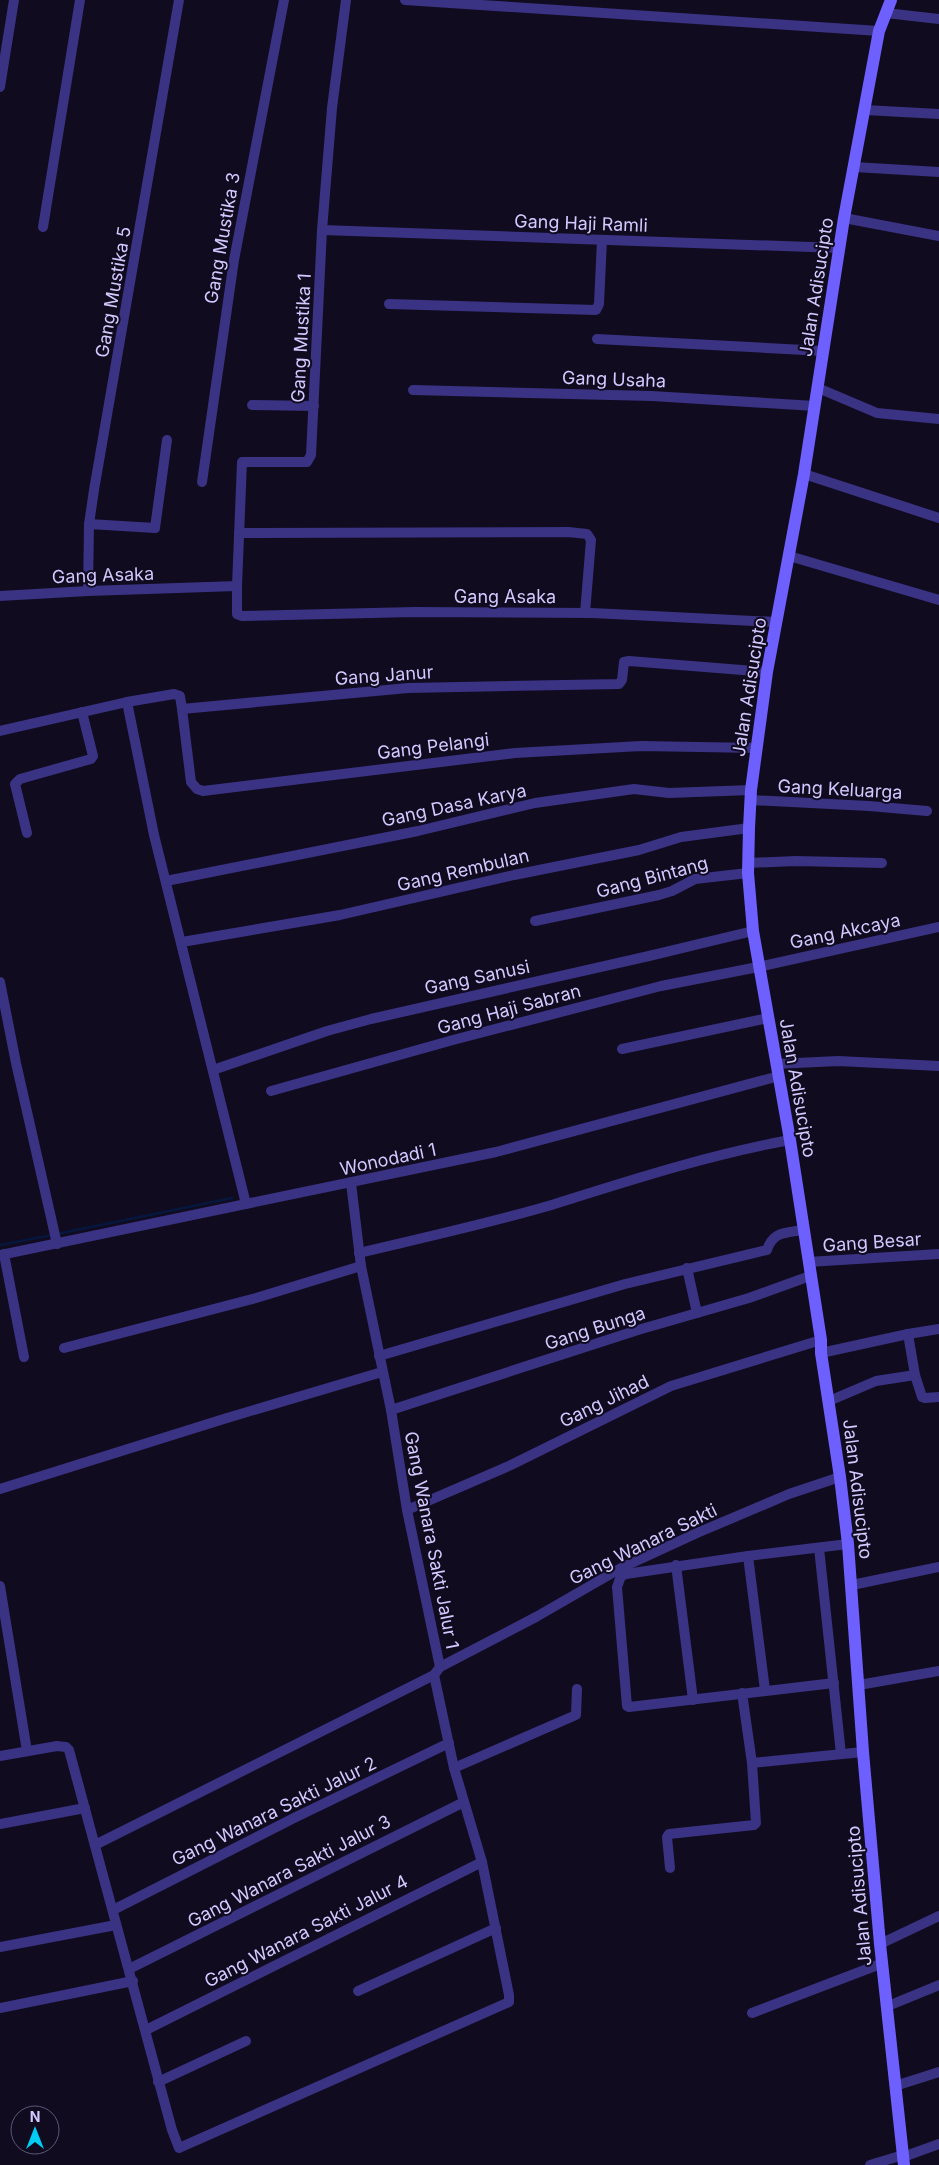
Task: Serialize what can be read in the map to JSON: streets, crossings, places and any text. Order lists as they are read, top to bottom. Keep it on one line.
{"streets":{"main road":["Jalan Adisucipto"],"street":["Gang Haji Ramli","Gang Mustika 3","Gang Mustika 5","Gang Mustika 1","Gang Usaha","Gang Asaka","Gang Janur","Gang Pelangi","Gang Keluarga","Gang Dasa Karya","Gang Rembulan","Gang Bintang","Gang Akcaya","Gang Sanusi","Gang Haji Sabran","Wonodadi 1","Gang Besar","Gang Bunga","Gang Jihad","Gang Wanara Sakti Jalur 1","Gang Wanara Sakti","Gang Wanara Sakti Jalur 2","Gang Wanara Sakti Jalur 3","Gang Wanara Sakti Jalur 4"]},"crossings":[["Gang Haji Ramli","Jalan Adisucipto"],["Gang Haji Ramli","Gang Mustika 1"],["Jalan Adisucipto","Gang Usaha"],["Jalan Adisucipto","Gang Asaka"],["Jalan Adisucipto","Gang Janur"],["Jalan Adisucipto","Gang Pelangi"],["Jalan Adisucipto","Gang Keluarga"],["Jalan Adisucipto","Gang Dasa Karya"],["Jalan Adisucipto","Gang Rembulan"],["Jalan Adisucipto","Gang Bintang"],["Jalan Adisucipto","Gang Akcaya"],["Jalan Adisucipto","Gang Sanusi"],["Jalan Adisucipto","Gang Haji Sabran"],["Jalan Adisucipto","Wonodadi 1"],["Jalan Adisucipto","Gang Besar"],["Jalan Adisucipto","Gang Bunga"],["Jalan Adisucipto","Gang Jihad"],["Jalan Adisucipto","Gang Wanara Sakti"],["Gang Mustika 5","Gang Asaka"],["Gang Mustika 1","Gang Asaka"],["Gang Janur","Gang Pelangi"],["Gang Keluarga","Gang Dasa Karya"],["Gang Akcaya","Gang Haji Sabran"],["Wonodadi 1","Gang Wanara Sakti Jalur 1"],["Gang Bunga","Gang Wanara Sakti Jalur 1"],["Gang Jihad","Gang Wanara Sakti Jalur 1"],["Gang Wanara Sakti Jalur 1","Gang Wanara Sakti"]],"north":"top"}
